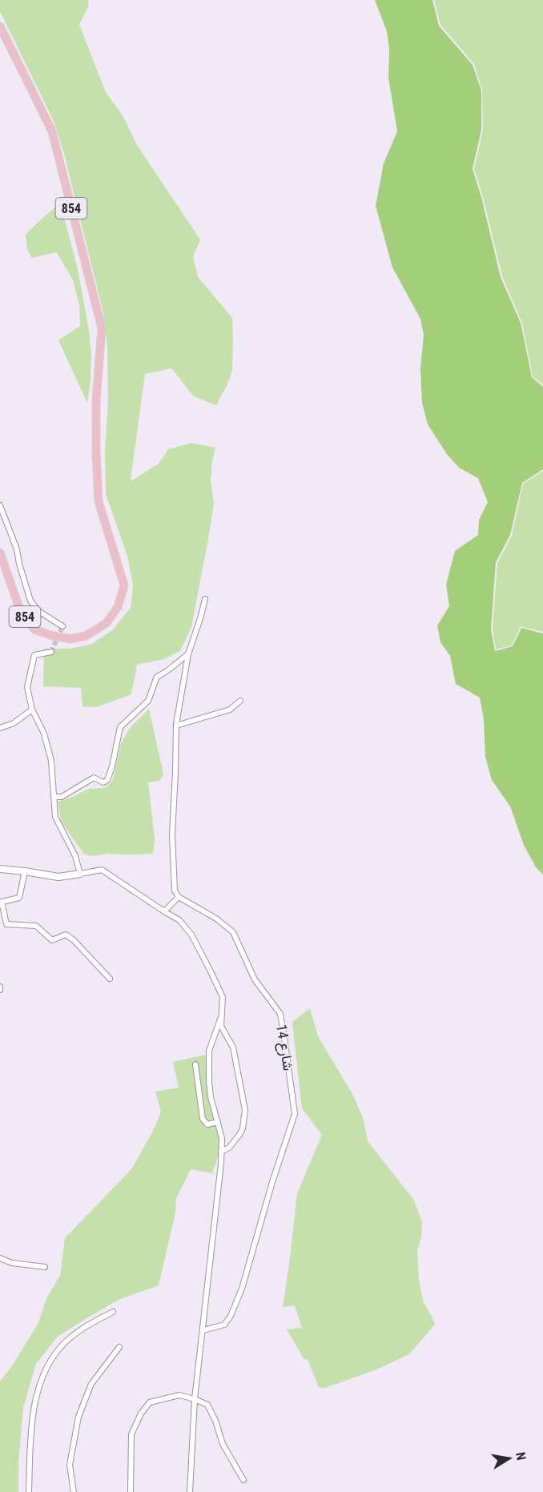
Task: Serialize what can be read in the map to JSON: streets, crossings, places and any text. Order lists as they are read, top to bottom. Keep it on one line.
{"streets":{"main road":["854"],"street":["شارع 14"]},"north":"right"}
